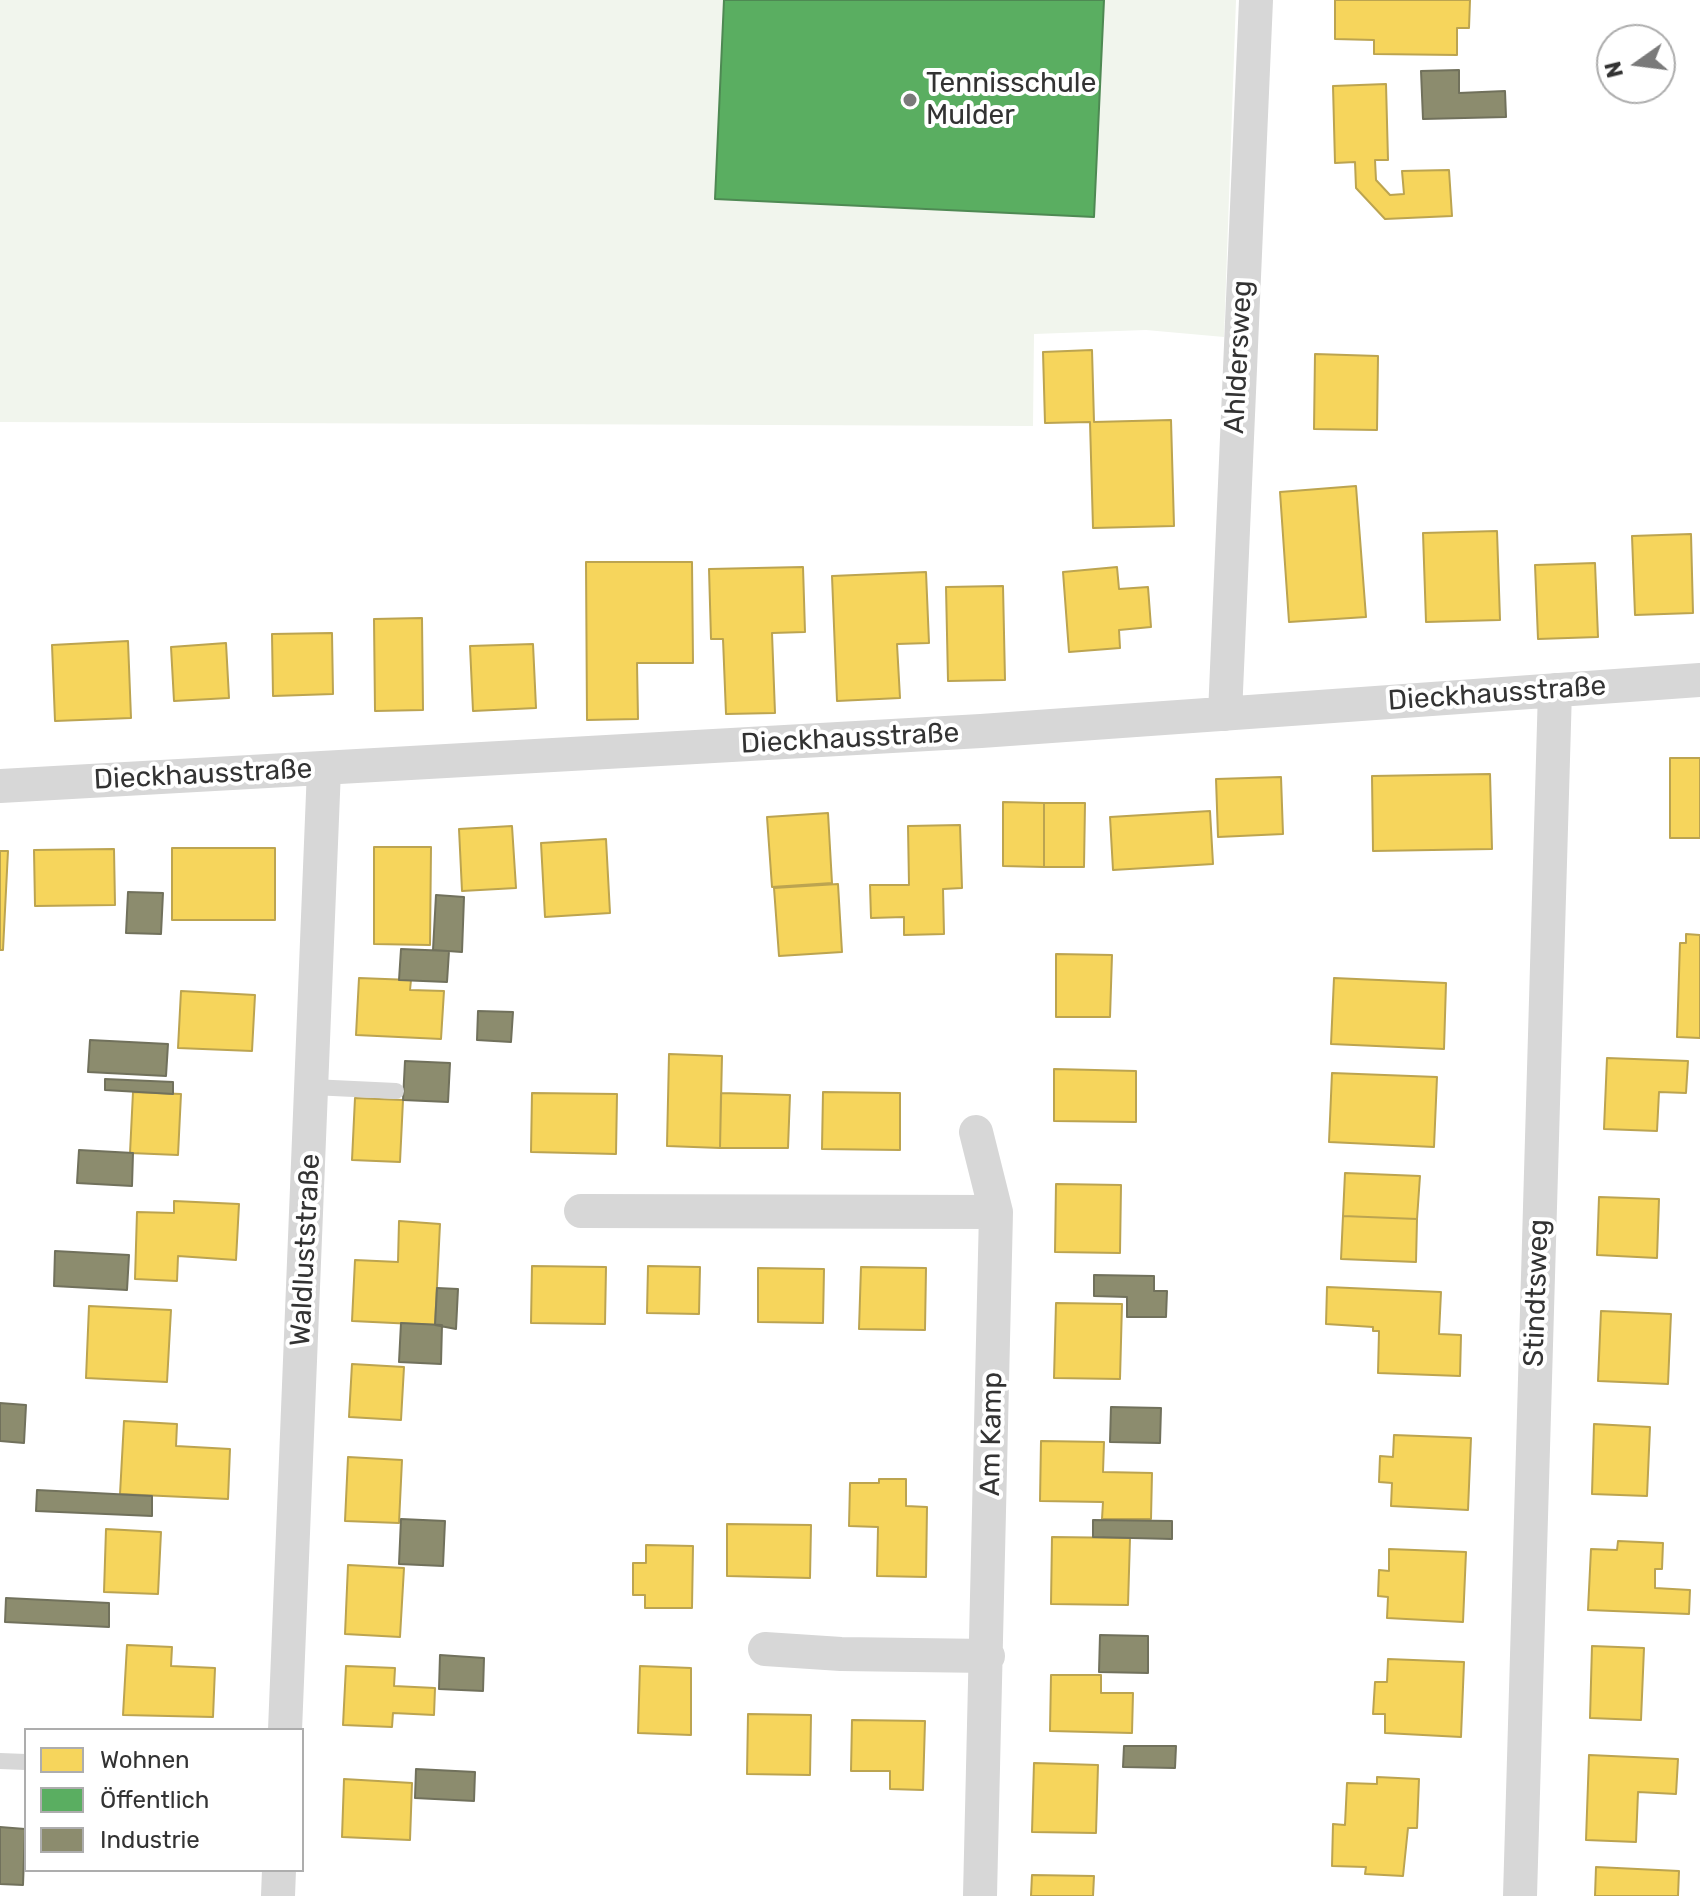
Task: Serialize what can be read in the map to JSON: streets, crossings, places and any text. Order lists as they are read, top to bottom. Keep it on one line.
{"streets":{"street":["Ahldersweg","Dieckhausstraße","Waldluststraße","Stindtsweg","Am Kamp"]},"crossings":[["Ahldersweg","Dieckhausstraße"],["Dieckhausstraße","Waldluststraße"],["Dieckhausstraße","Stindtsweg"]],"places":["Tennisschule Mulder"],"legend":["Wohnen","Öffentlich","Industrie"],"north":"left"}
